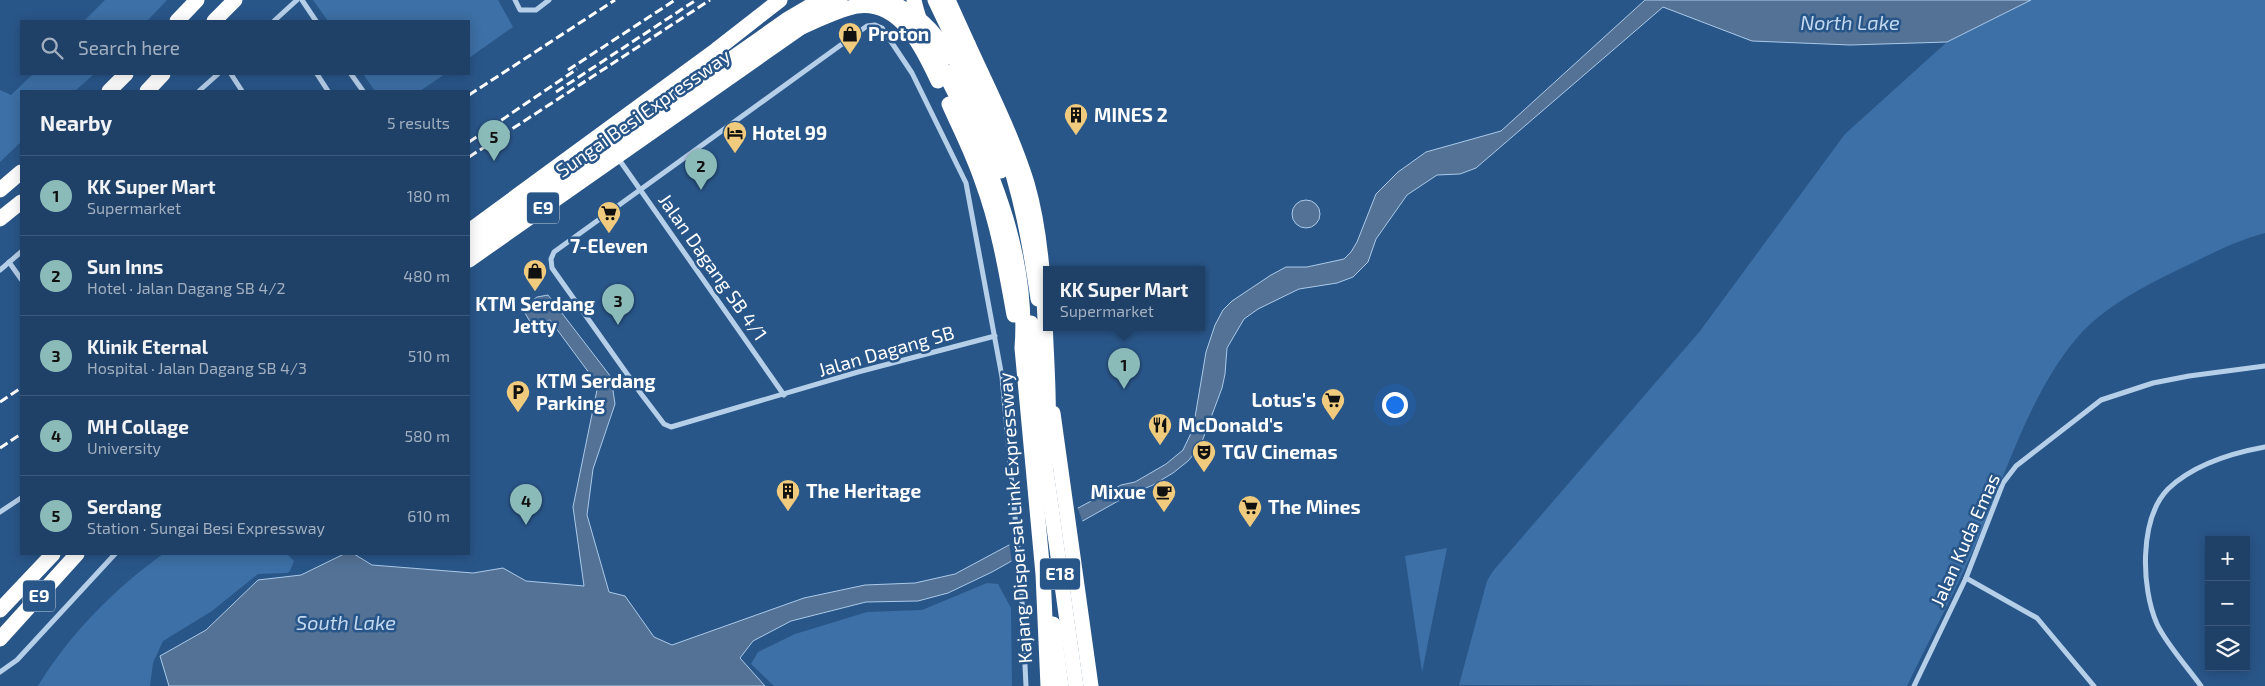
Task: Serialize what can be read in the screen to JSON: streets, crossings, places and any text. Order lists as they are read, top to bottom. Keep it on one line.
{"streets":{"highway":["Sungai Besi Expressway","E9","Kajang Dispersal Link Expressway","E18"],"street":["Jalan Dagang SB 4/1","Jalan Dagang SB","Jalan Kuda Emas"]},"crossings":[["Sungai Besi Expressway","Jalan Dagang SB 4/1"],["Jalan Dagang SB 4/1","Jalan Dagang SB"]],"water":["North Lake","South Lake"],"places":{"shop":["Proton","KTM Serdang Jetty"],"building":["MINES 2","The Heritage"],"hotel":["Hotel 99"],"supermarket":["7-Eleven","Lotus's","The Mines"],"parking":["KTM Serdang Parking"],"restaurant":["McDonald's"],"theatre":["TGV Cinemas"],"cafe":["Mixue"]},"page":{"search":"Search here","heading":["Nearby","5 results"],"pins":["5","2","3","1","4"],"list":[{"mark":"1","name":"KK Super Mart","note":"Supermarket","value":"180 m"},{"mark":"2","name":"Sun Inns","note":"Hotel · Jalan Dagang SB 4/2","value":"480 m"},{"mark":"3","name":"Klinik Eternal","note":"Hospital · Jalan Dagang SB 4/3","value":"510 m"},{"mark":"4","name":"MH Collage","note":"University","value":"580 m"},{"mark":"5","name":"Serdang","note":"Station · Sungai Besi Expressway","value":"610 m"}],"popup":["KK Super Mart","Supermarket"],"map_buttons":["+","−"]}}
